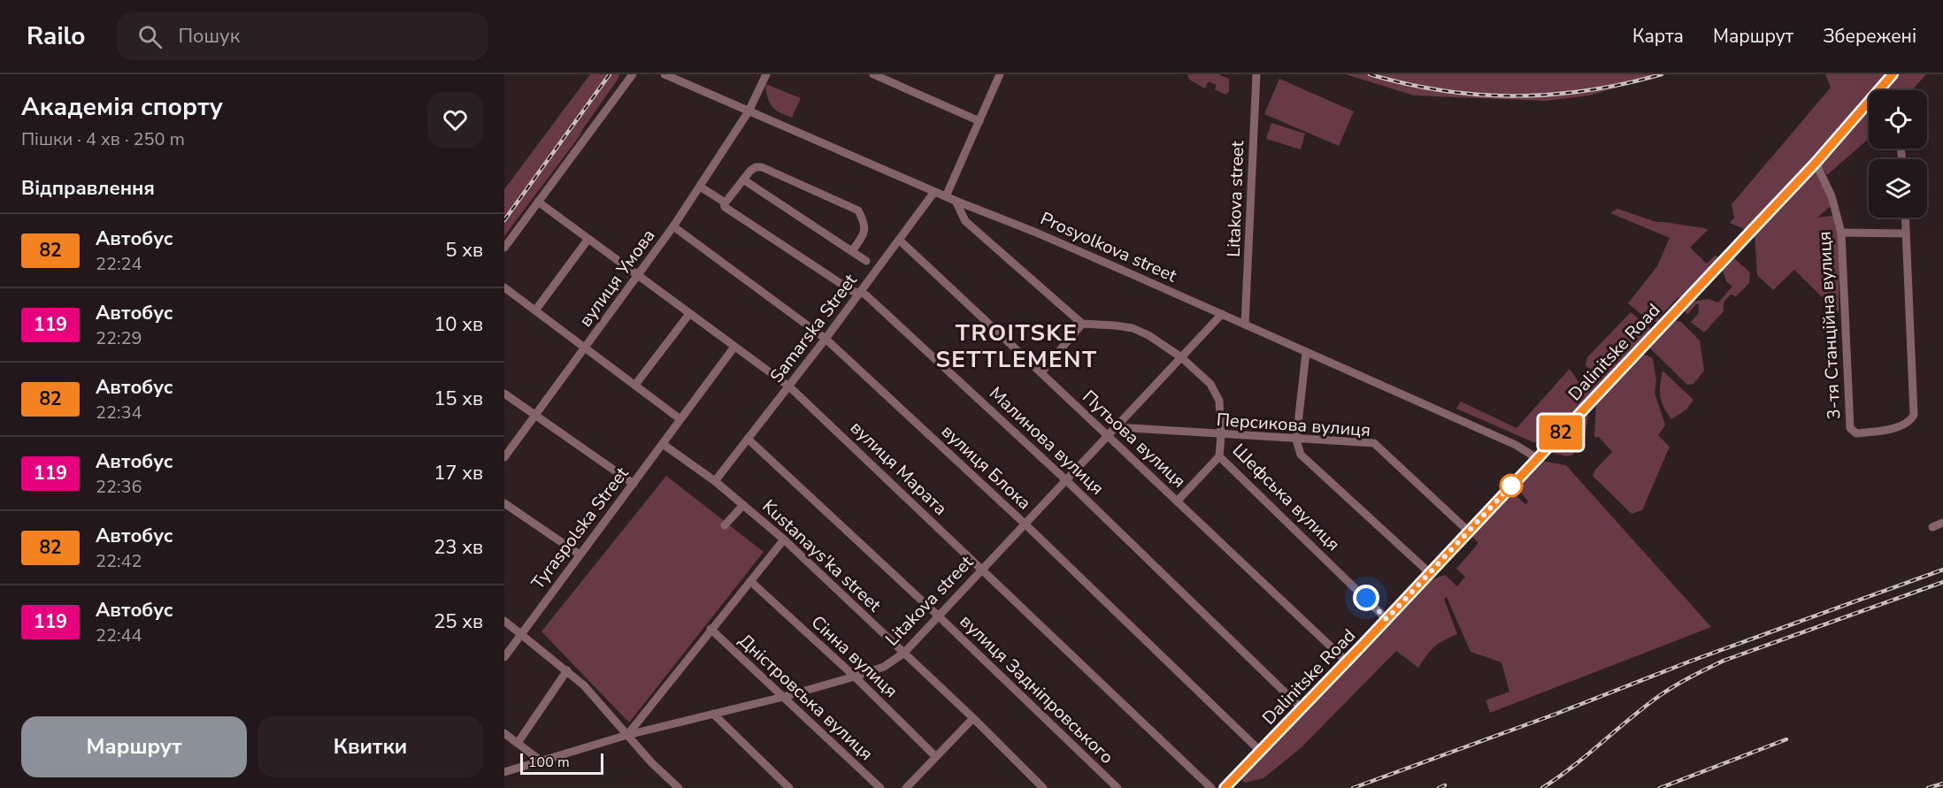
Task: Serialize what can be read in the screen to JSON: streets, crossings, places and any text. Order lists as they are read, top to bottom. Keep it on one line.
{"streets":{"main road":["Dalinitske Road"],"street":["Litakova street","Prosyolkova street","вулиця Умова","3-тя Станційна вулиця","Samarska Street","Персикова вулиця","Путьова вулиця","Малинова вулиця","вулиця Блока","вулиця Марата","Шефська вулиця","Tyraspolska Street","Kustanays'ka street","Сінна вулиця","вулиця Задніпровського","Дністровська вулиця"]},"crossings":[["Litakova street","Prosyolkova street"],["Litakova street","Персикова вулиця"],["Litakova street","Путьова вулиця"],["Litakova street","Малинова вулиця"],["Litakova street","вулиця Блока"],["Litakova street","вулиця Марата"],["Litakova street","Шефська вулиця"],["Litakova street","Kustanays'ka street"],["Litakova street","Сінна вулиця"],["Litakova street","вулиця Задніпровського"],["Litakova street","Дністровська вулиця"],["Prosyolkova street","вулиця Умова"],["Prosyolkova street","Samarska Street"],["Prosyolkova street","Dalinitske Road"],["вулиця Умова","Малинова вулиця"],["вулиця Умова","вулиця Блока"],["вулиця Умова","вулиця Марата"],["3-тя Станційна вулиця","Dalinitske Road"],["Samarska Street","Путьова вулиця"],["Samarska Street","Малинова вулиця"],["Samarska Street","вулиця Блока"],["Samarska Street","вулиця Марата"],["Samarska Street","Kustanays'ka street"],["Samarska Street","вулиця Задніпровського"],["Dalinitske Road","Персикова вулиця"],["Dalinitske Road","Путьова вулиця"],["Dalinitske Road","Малинова вулиця"],["Dalinitske Road","вулиця Блока"],["Dalinitske Road","Шефська вулиця"],["Персикова вулиця","Шефська вулиця"],["вулиця Марата","Tyraspolska Street"],["Tyraspolska Street","Kustanays'ka street"]],"districts":["TROITSKE SETTLEMENT"],"lines":["bus line 82"],"scale_bar":"100 m","page":{"header":"Railo","search":"Пошук","nav":["Карта","Маршрут","Збережені"],"heading":[["Академія спорту","Пішки · 4 хв · 250 m"],"Відправлення"],"on_map":"82","list":[{"mark":"82","name":"Автобус","note":"22:24","value":"5 хв"},{"mark":"119","name":"Автобус","note":"22:29","value":"10 хв"},{"mark":"82","name":"Автобус","note":"22:34","value":"15 хв"},{"mark":"119","name":"Автобус","note":"22:36","value":"17 хв"},{"mark":"82","name":"Автобус","note":"22:42","value":"23 хв"},{"mark":"119","name":"Автобус","note":"22:44","value":"25 хв"}],"buttons":["Маршрут","Квитки"],"scale":"100 m"}}
